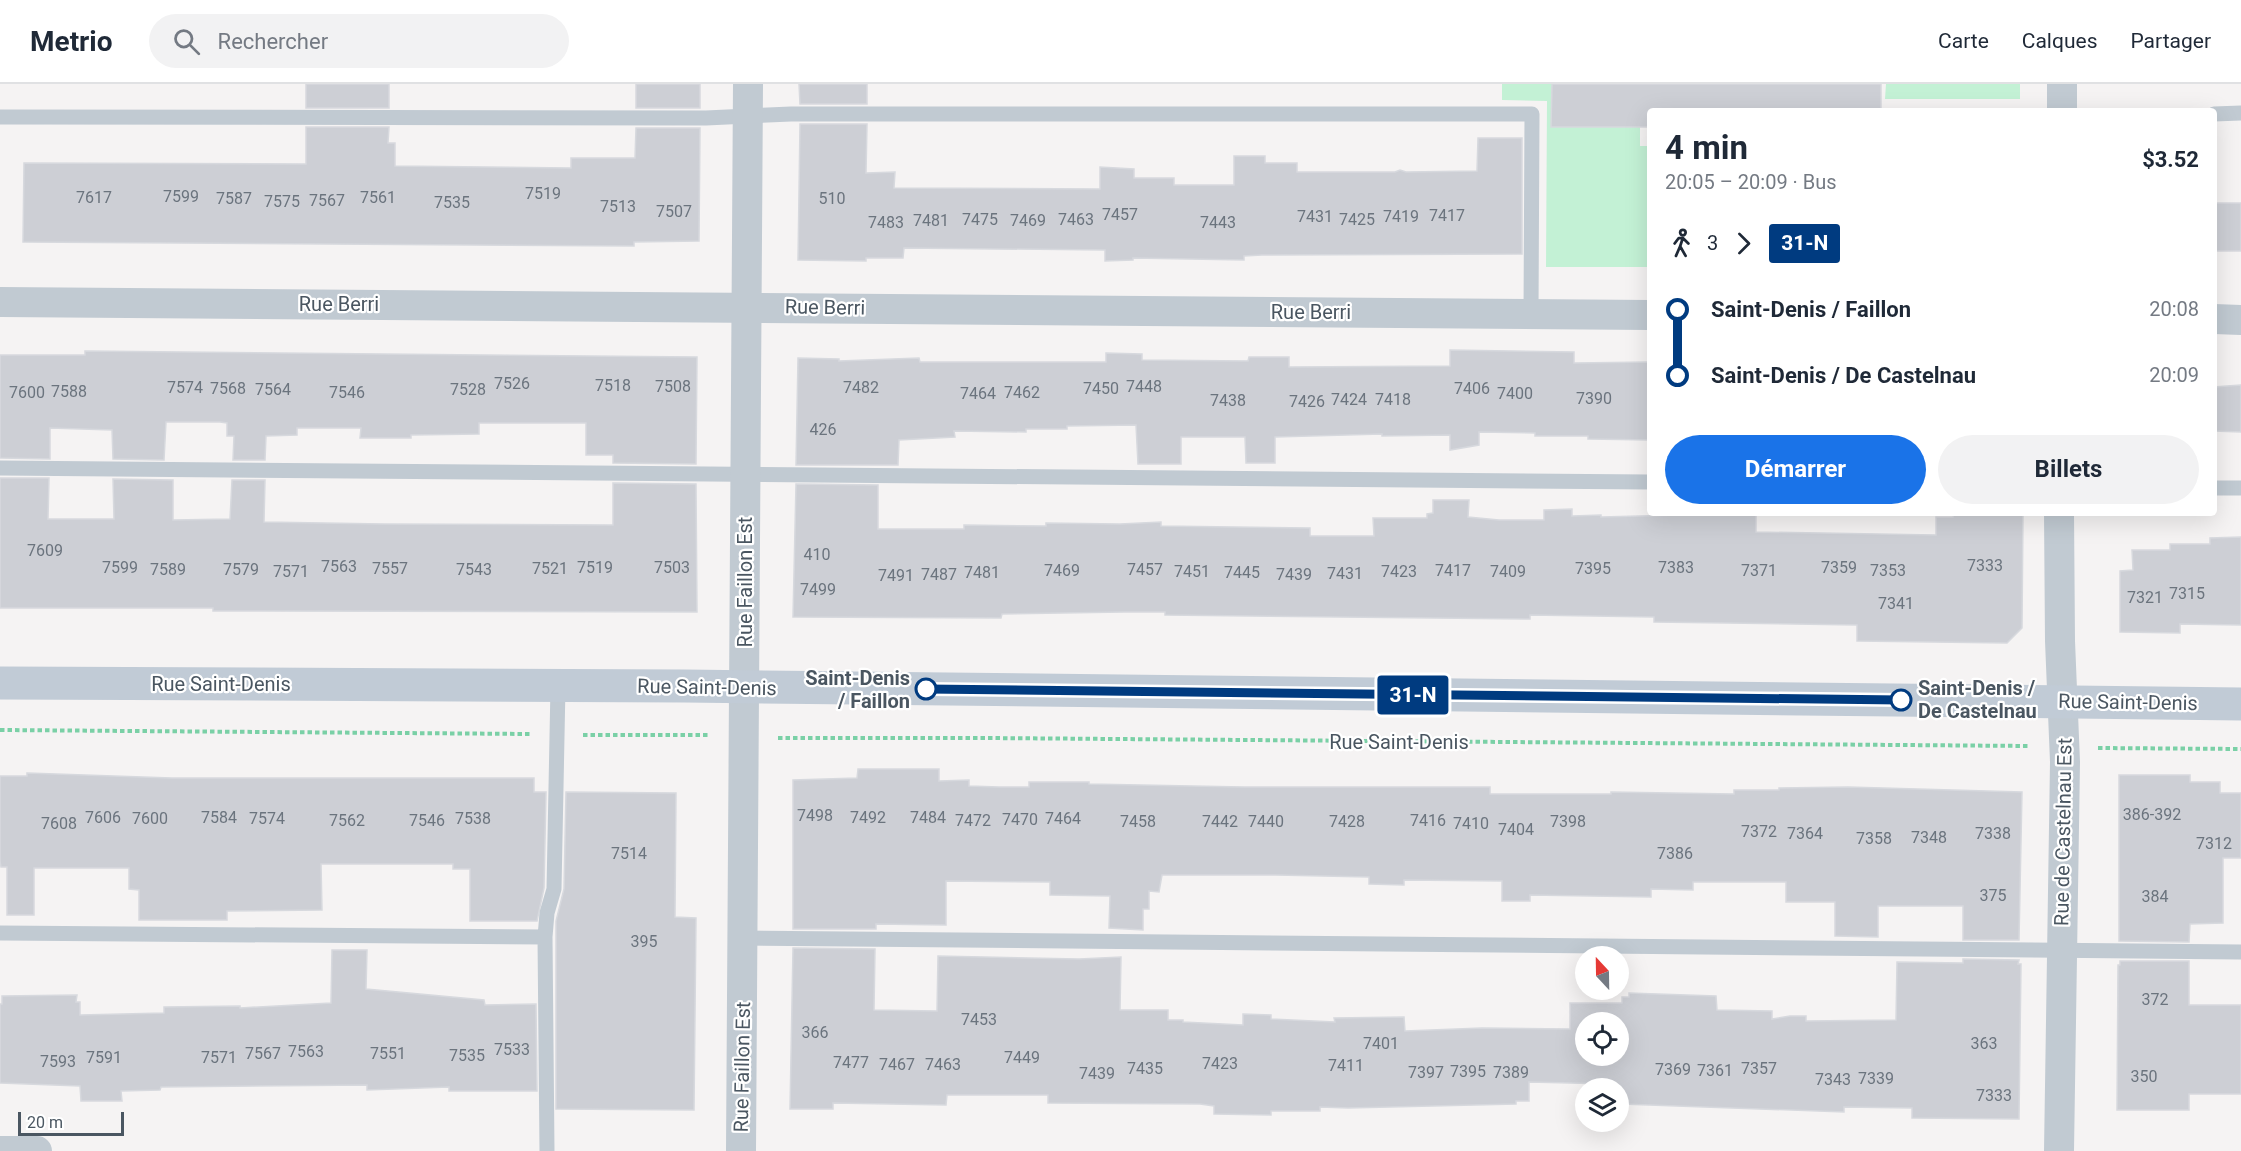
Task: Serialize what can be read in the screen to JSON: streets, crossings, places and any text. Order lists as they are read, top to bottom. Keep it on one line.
{"streets":{"main road":["Rue Saint-Denis"],"street":["Rue Berri","Rue Faillon Est","Rue de Castelnau Est"]},"crossings":[["Rue Berri","Rue Faillon Est"],["Rue Faillon Est","Rue Saint-Denis"],["Rue Saint-Denis","Rue de Castelnau Est"]],"places":["Saint-Denis / Faillon","Saint-Denis / De Castelnau"],"lines":["bus line 31-N"],"house_numbers":["7519","7599","7617","7561","7587","510","7567","7575","7535","7513","7507","7457","7417","7431","7419","7475","7463","7425","7481","7469","7483","7443","7526","7518","7508","7448","7574","7482","7568","7450","7406","7564","7528","7588","7600","7546","7462","7464","7400","7390","7424","7418","7438","7426","426","7609","410","7333","7563","7599","7519","7503","7383","7359","7557","7521","7395","7589","7579","7543","7457","7469","7417","7371","7353","7571","7451","7423","7409","7481","7445","7431","7487","7439","7491","7499","7315","7321","7341","386-392","7498","7606","7584","7492","7484","7600","7574","7538","7464","7470","7562","7546","7472","7416","7458","7442","7440","7428","7398","7608","7410","7404","7372","7364","7338","7348","7358","7312","7514","7386","375","384","395","372","7453","366","7401","363","7533","7563","7567","7551","7535","7591","7571","7449","7593","7477","7423","7467","7463","7411","7435","7357","7369","7361","7395","7397","7389","7439","350","7339","7343","7333"],"scale_bar":"20 m","north":"top","page":{"header":"Metrio","search":"Rechercher","nav":["Carte","Calques","Partager"],"on_map":"31-N","heading":["4 min","20:05 – 20:09 · Bus","$3.52"],"legs":["3","31-N"],"list":[{"name":"Saint-Denis / Faillon","value":"20:08"},{"name":"Saint-Denis / De Castelnau","value":"20:09"}],"buttons":["Démarrer","Billets"],"scale":"20 m"}}
